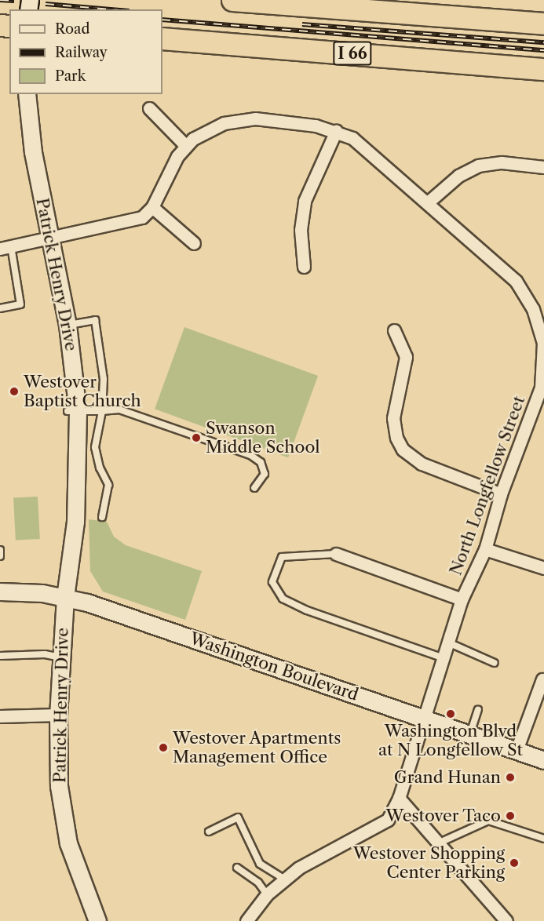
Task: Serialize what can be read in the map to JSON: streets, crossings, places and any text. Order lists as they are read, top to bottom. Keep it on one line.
{"streets":{"highway":["I 66"],"street":["Patrick Henry Drive","North Longfellow Street","Washington Boulevard"]},"crossings":[["Patrick Henry Drive","Washington Boulevard"],["North Longfellow Street","Washington Boulevard"]],"places":["Westover Baptist Church","Swanson Middle School","Washington Blvd at N Longfellow St","Westover Apartments Management Office","Grand Hunan","Westover Taco","Westover Shopping Center Parking"],"legend":["Road","Railway","Park"]}
